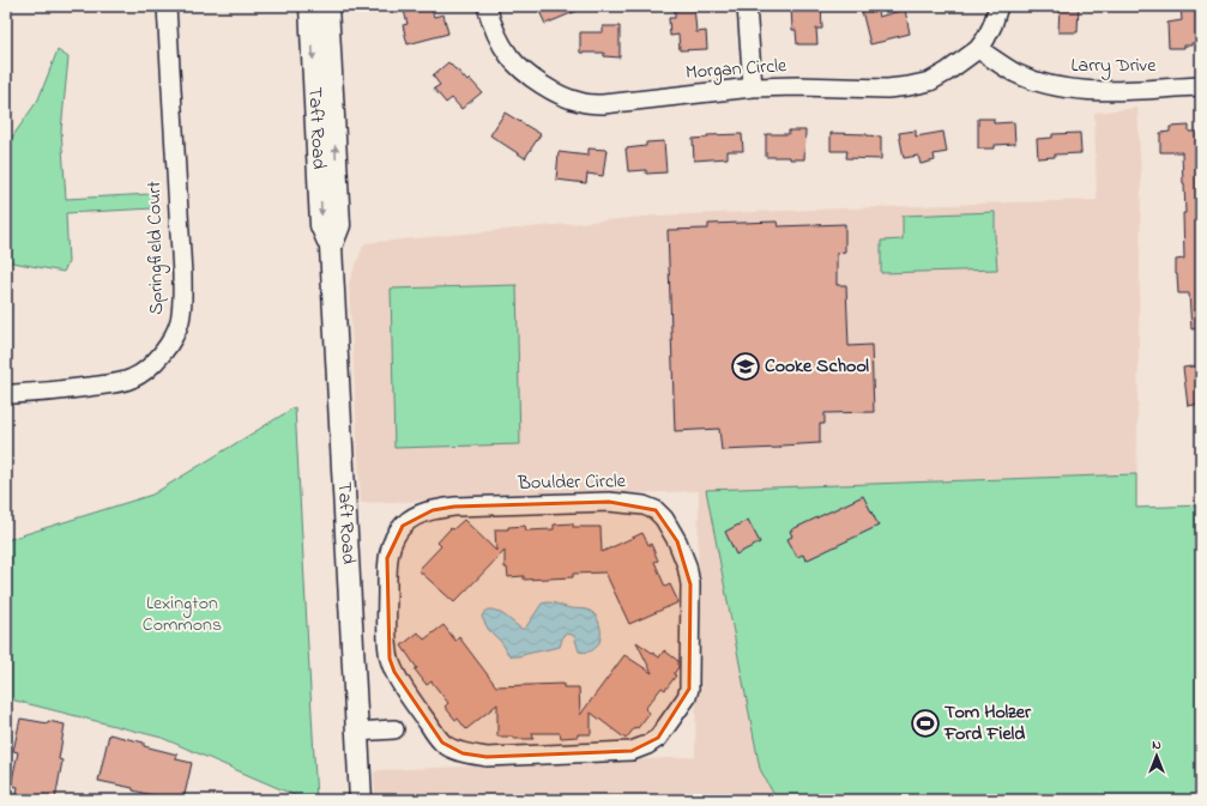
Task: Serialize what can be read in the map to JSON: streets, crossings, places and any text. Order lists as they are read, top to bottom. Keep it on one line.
{"streets":{"street":["Larry Drive","Morgan Circle","Taft Road","Springfield Court","Boulder Circle"]},"crossings":[["Larry Drive","Morgan Circle"]],"parks":["Lexington Commons"],"places":{"school or university":["Cooke School"],"sports":["Tom Holzer Ford Field"]},"north":"top"}
